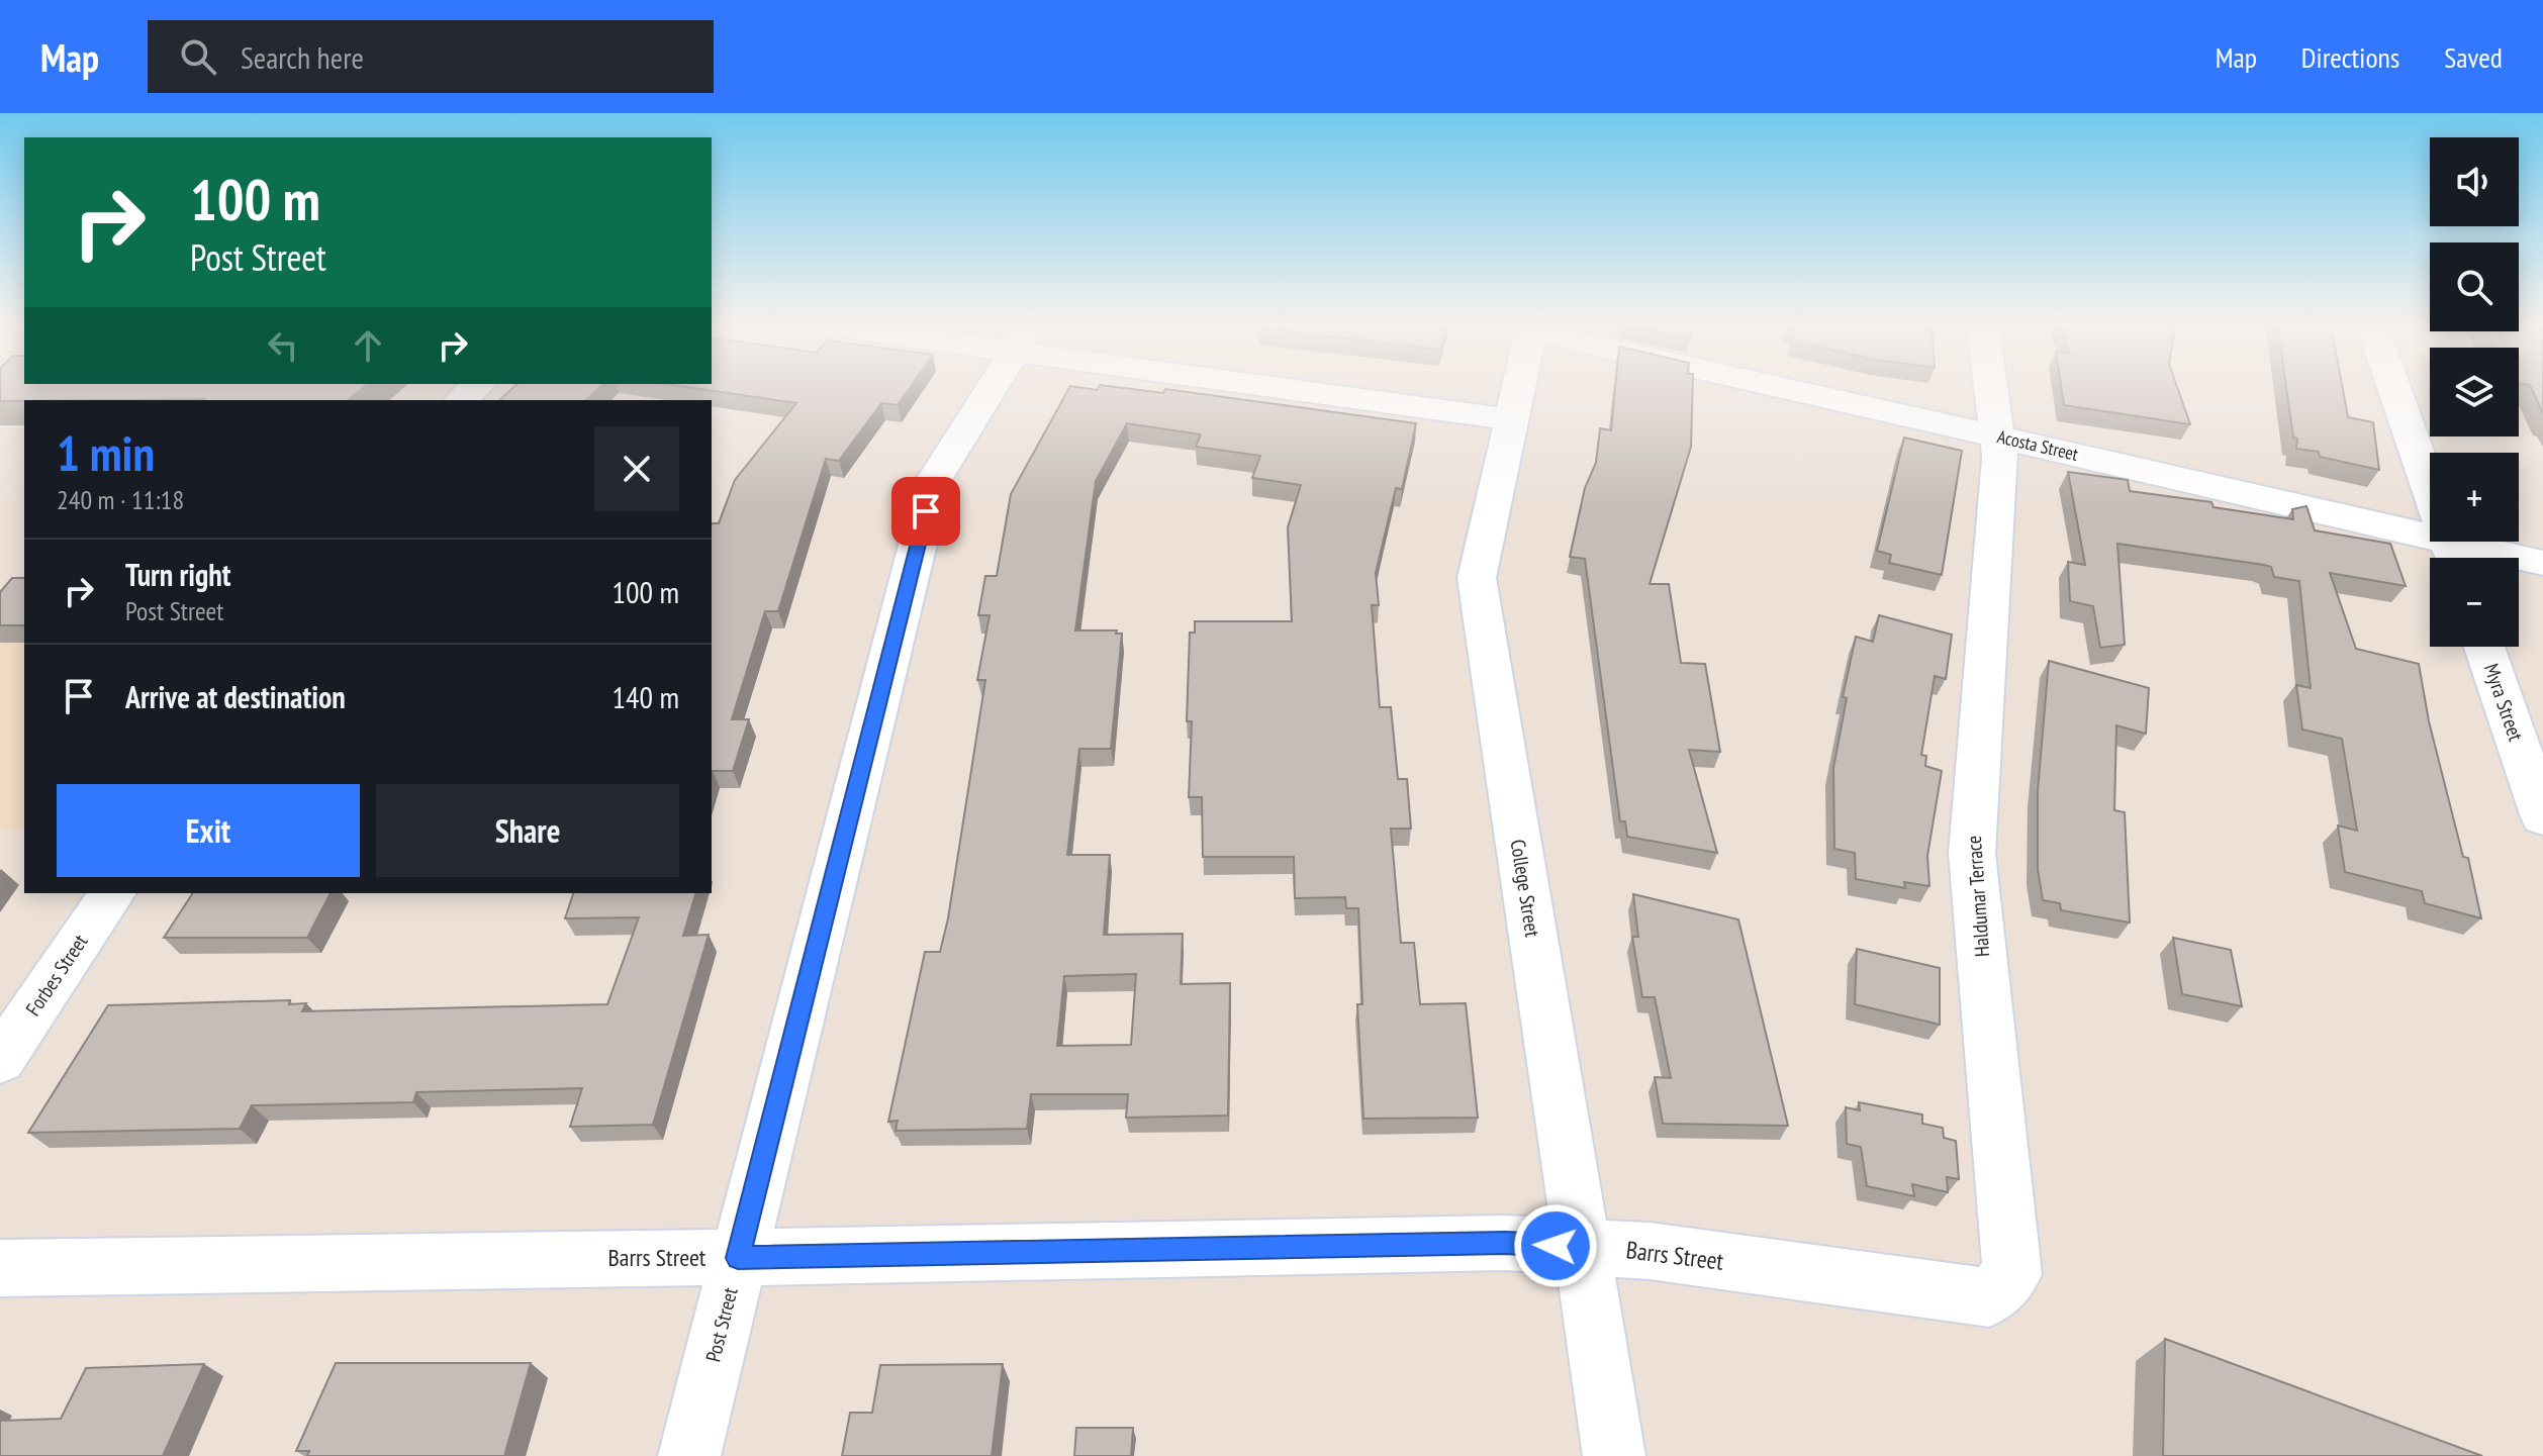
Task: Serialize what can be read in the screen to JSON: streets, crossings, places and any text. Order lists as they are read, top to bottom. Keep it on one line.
{"streets":{"street":["Acosta Street","Myra Street","College Street","Haldumar Terrace","Forbes Street","Barrs Street","Post Street"]},"crossings":[["Acosta Street","Haldumar Terrace"],["College Street","Barrs Street"],["Haldumar Terrace","Barrs Street"],["Barrs Street","Post Street"]],"page":{"header":"Map","search":"Search here","nav":["Map","Directions","Saved"],"map_buttons":["+","−"],"turn":["100 m","Post Street"],"heading":["1 min","240 m · 11:18"],"list":[{"name":"Turn right","note":"Post Street","value":"100 m"},{"name":"Arrive at destination","value":"140 m"}],"buttons":["Exit","Share"]}}
